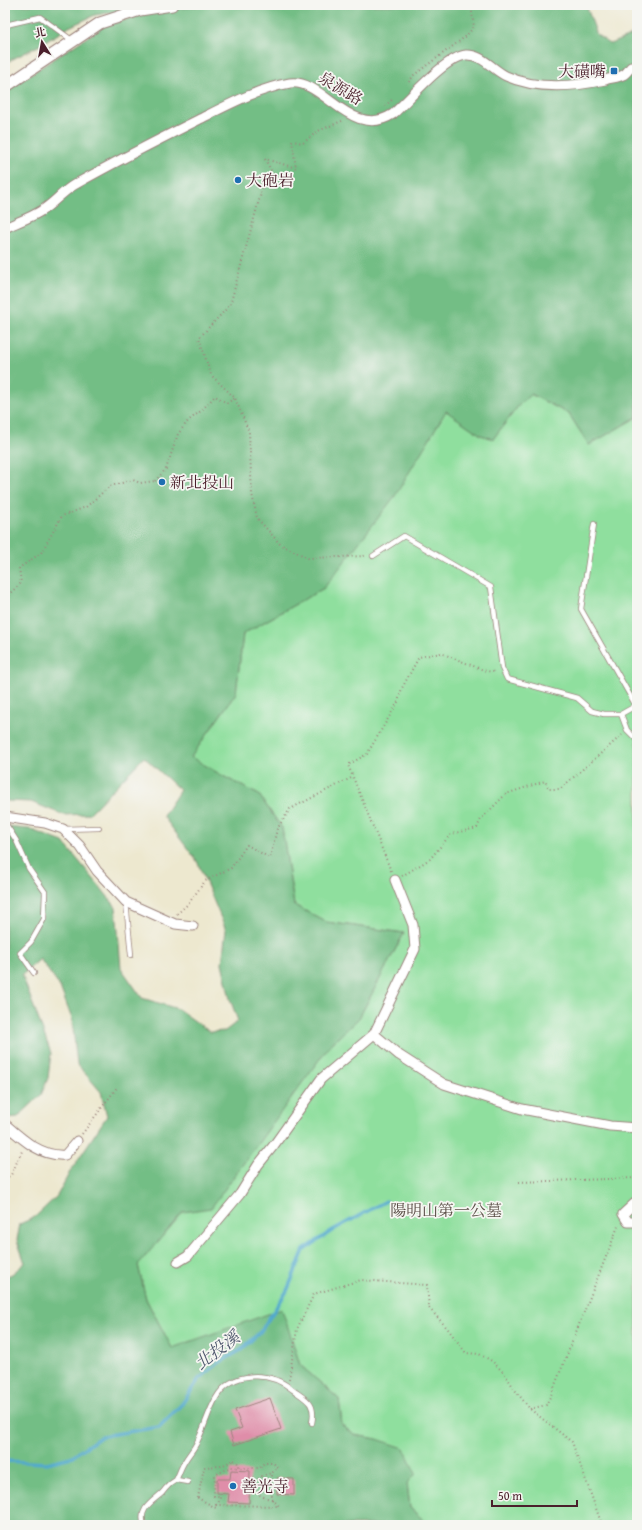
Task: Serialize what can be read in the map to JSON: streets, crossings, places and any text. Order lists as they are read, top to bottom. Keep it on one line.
{"streets":{"street":["泉源路"]},"water":["北投溪"],"parks":["陽明山第一公墓"],"places":{"transit":["大磺嘴"],"other":["大砲岩","新北投山","善光寺"]},"scale_bar":"50 m","north":"top"}
